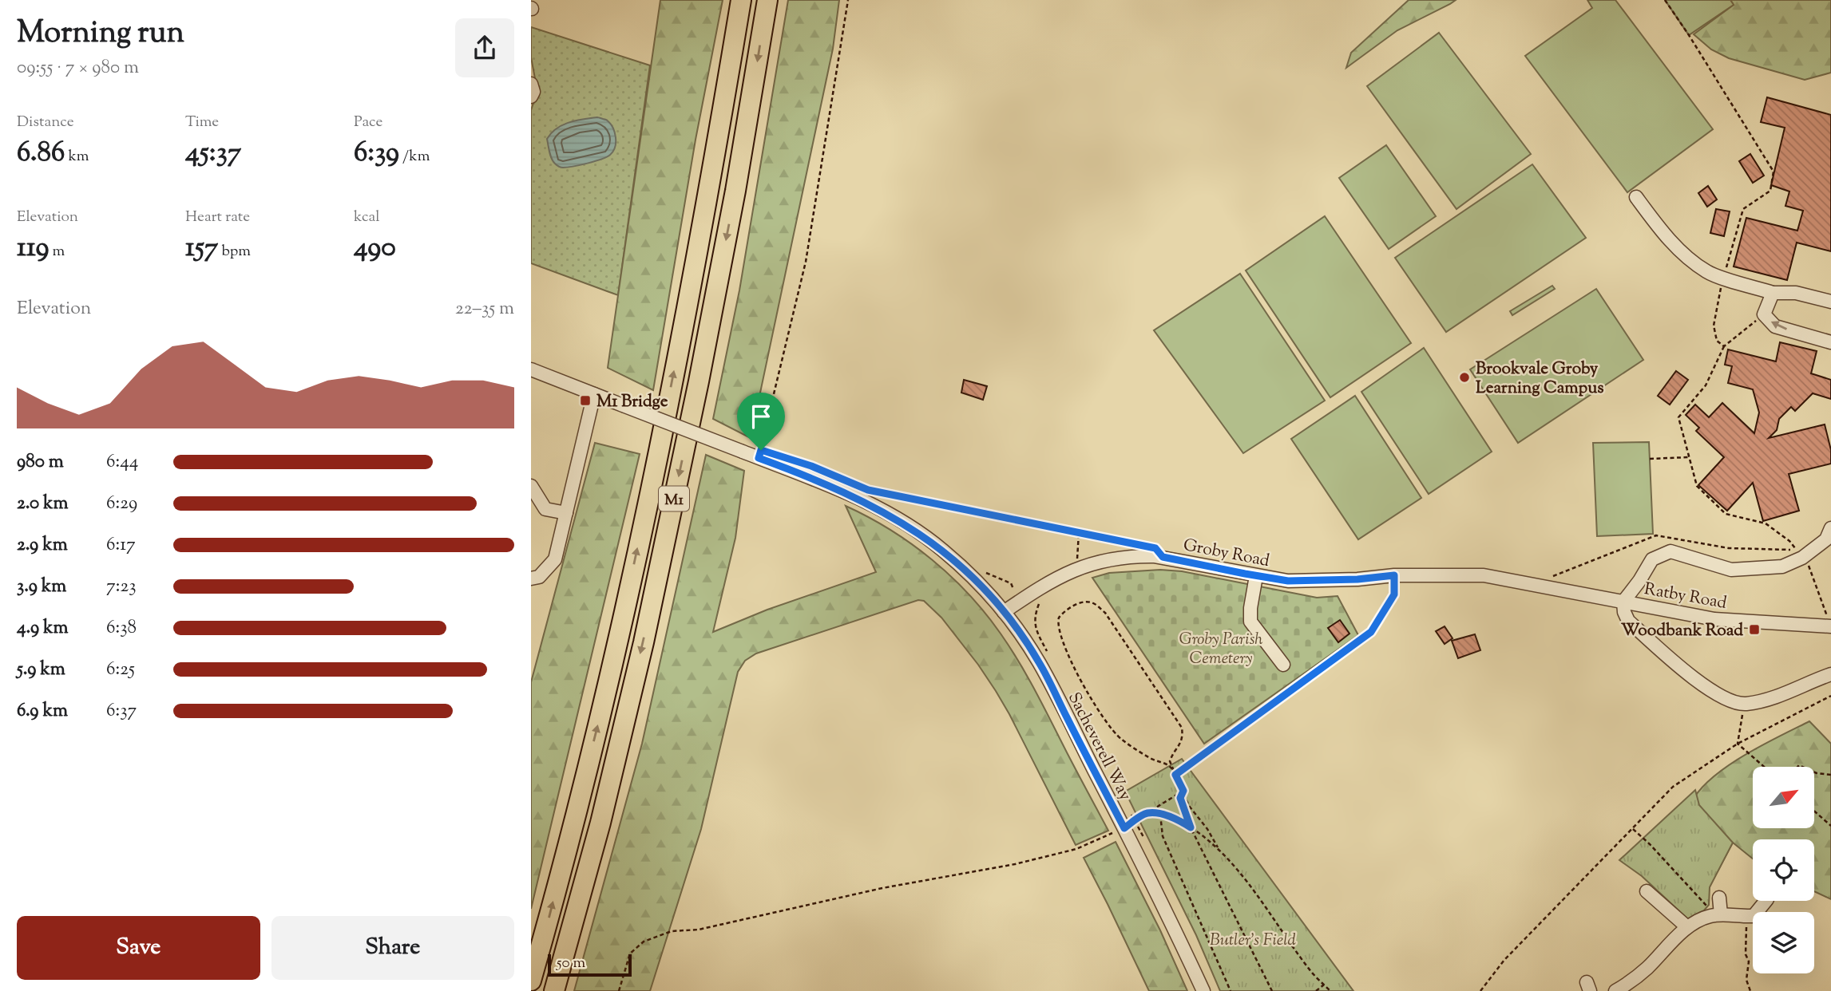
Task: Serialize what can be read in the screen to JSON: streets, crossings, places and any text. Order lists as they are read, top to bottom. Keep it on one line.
{"streets":{"highway":["M1"],"street":["Groby Road","Ratby Road","Sacheverell Way"]},"crossings":[["Groby Road","Ratby Road"],["Groby Road","Sacheverell Way"]],"parks":["Groby Parish Cemetery","Butler's Field"],"places":{"other":["Brookvale Groby Learning Campus"],"transit":["M1 Bridge","Woodbank Road"]},"scale_bar":"50 m","north":"top right","page":{"heading":["Morning run","09:55 · 7 × 980 m"],"stats":[["Distance","6.86 km"],["Time","45:37"],["Pace","6:39 /km"],["Elevation","119 m"],["Heart rate","157 bpm"],["kcal","490"]],"chart":["Elevation","22–35 m"],"list":[{"name":"980 m","note":"6:44"},{"name":"2.0 km","note":"6:29"},{"name":"2.9 km","note":"6:17"},{"name":"3.9 km","note":"7:23"},{"name":"4.9 km","note":"6:38"},{"name":"5.9 km","note":"6:25"},{"name":"6.9 km","note":"6:37"}],"buttons":["Save","Share"],"scale":"50 m"}}
